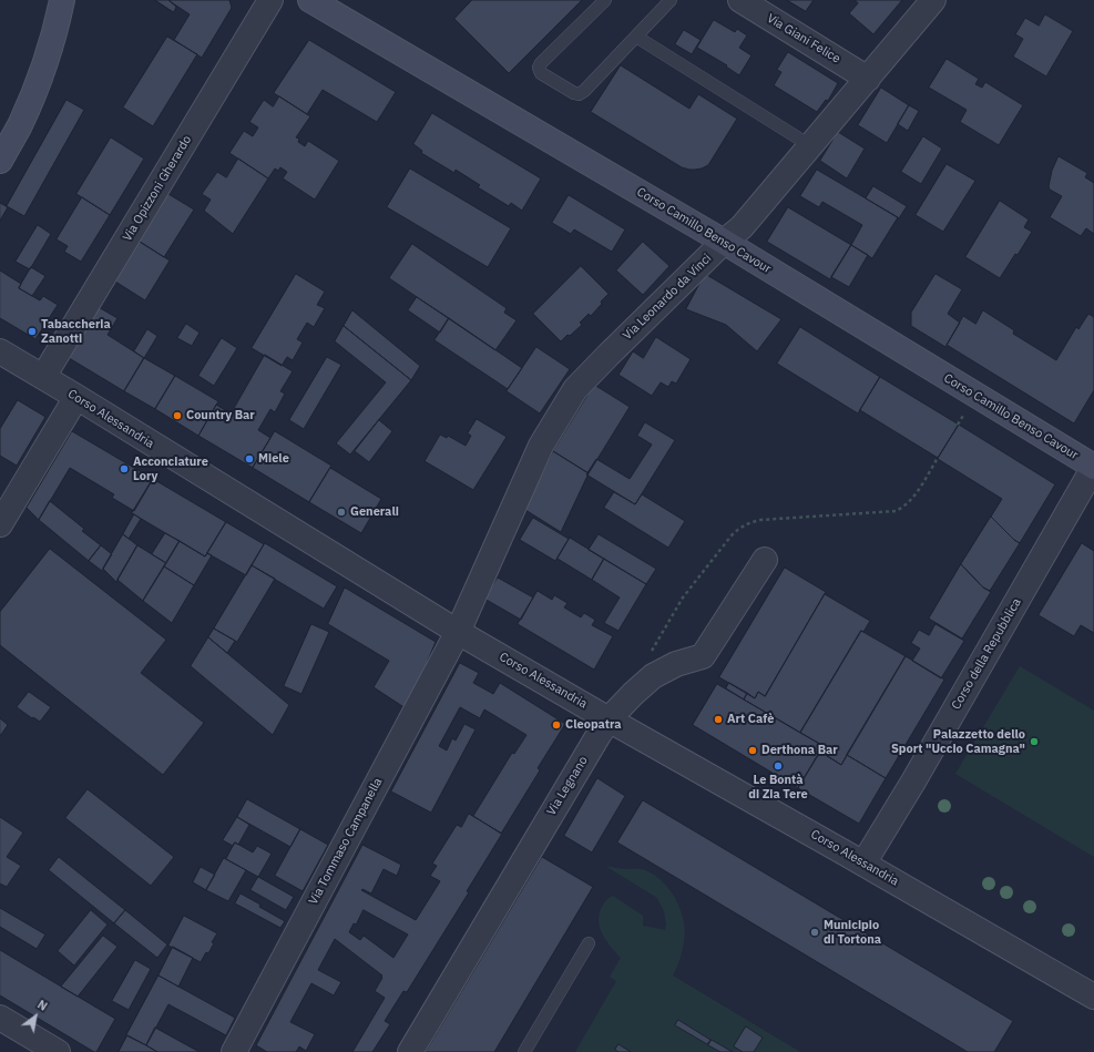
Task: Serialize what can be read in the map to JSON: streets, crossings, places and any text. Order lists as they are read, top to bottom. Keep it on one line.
{"streets":{"street":["Via Giani Felice","Via Opizzoni Gherardo","Corso Camillo Benso Cavour","Via Leonardo da Vinci","Corso Alessandria","Corso della Repubblica","Via Legnano","Via Tommaso Campanella"]},"crossings":[["Via Giani Felice","Via Leonardo da Vinci"],["Via Opizzoni Gherardo","Corso Alessandria"],["Corso Camillo Benso Cavour","Via Leonardo da Vinci"],["Corso Camillo Benso Cavour","Corso della Repubblica"],["Via Leonardo da Vinci","Corso Alessandria"],["Via Leonardo da Vinci","Via Tommaso Campanella"],["Corso Alessandria","Corso della Repubblica"],["Corso Alessandria","Via Legnano"],["Corso Alessandria","Via Tommaso Campanella"]],"places":["Tabaccheria Zanotti","Country Bar","Miele","Acconciature Lory","Generali","Art Cafè","Cleopatra","Palazzetto dello Sport \"Uccio Camagna\"","Derthona Bar","Le Bontà di Zia Tere","Municipio di Tortona"],"north":"top right"}
